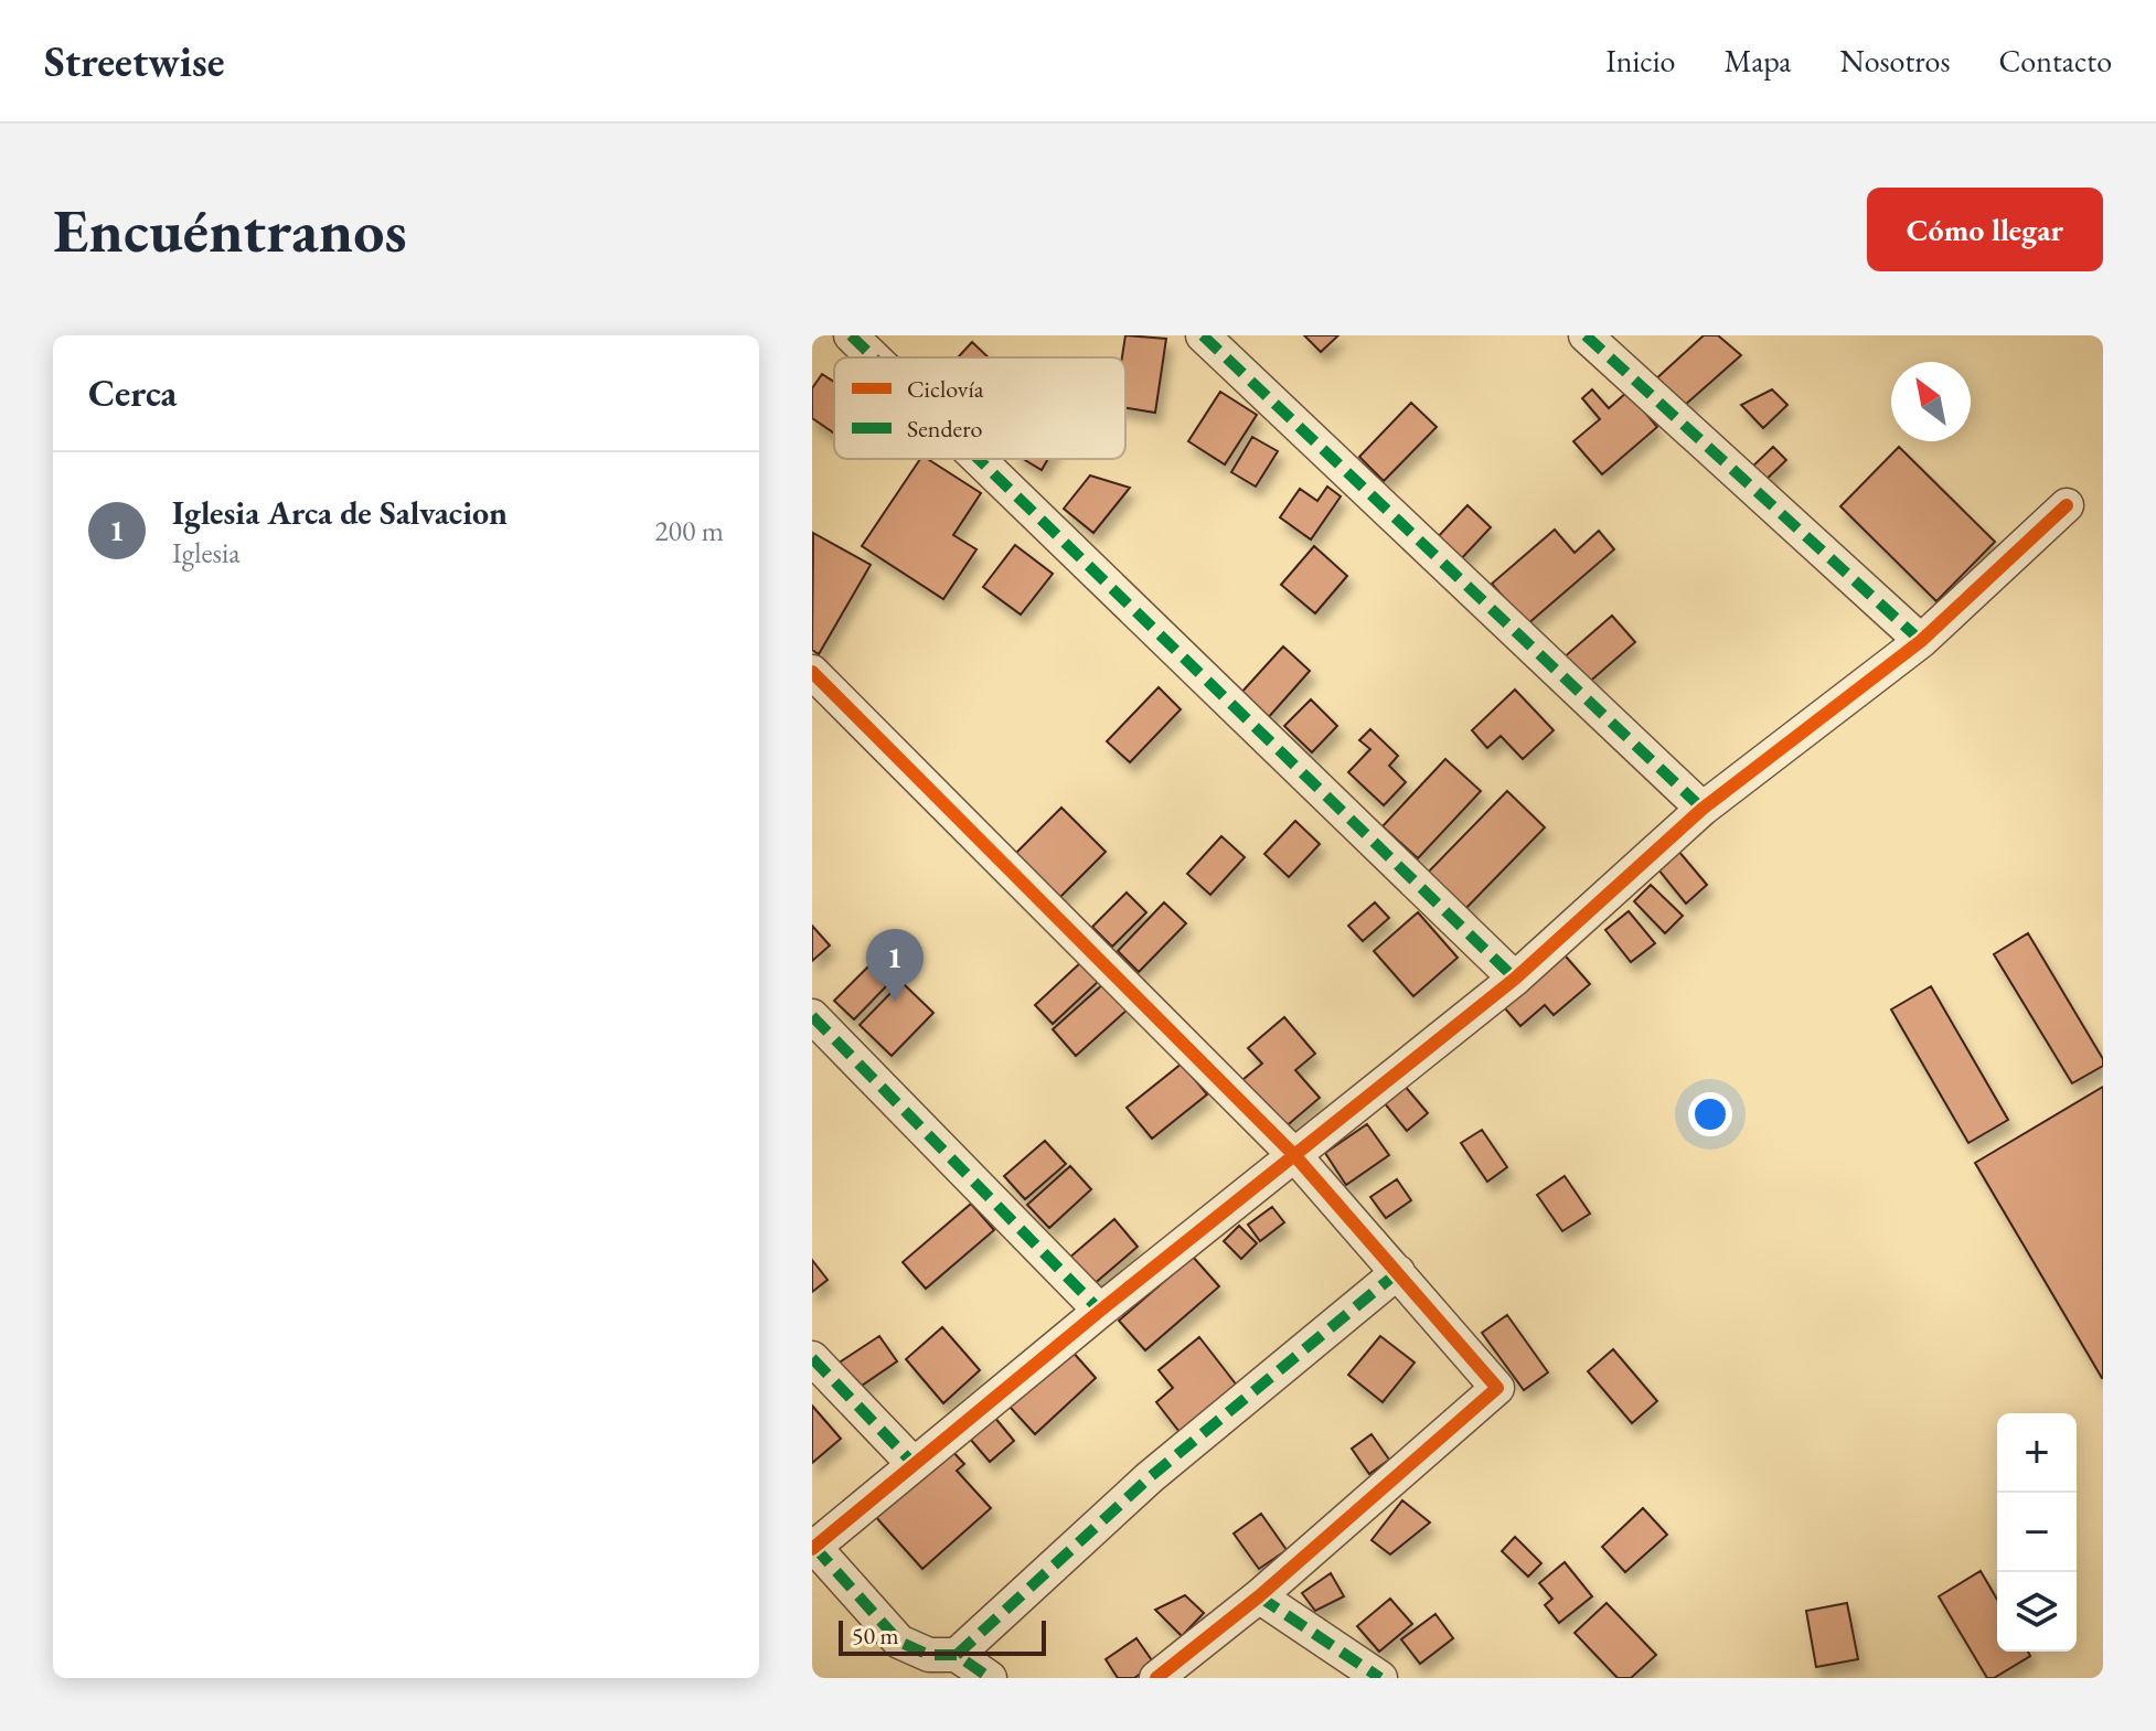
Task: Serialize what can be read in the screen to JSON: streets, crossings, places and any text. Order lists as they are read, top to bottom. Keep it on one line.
{"legend":["Ciclovía","Sendero"],"scale_bar":"50 m","north":"top left","page":{"header":"Streetwise","nav":["Inicio","Mapa","Nosotros","Contacto"],"buttons":"Cómo llegar","title":"Encuéntranos","heading":"Cerca","list":[{"mark":"1","name":"Iglesia Arca de Salvacion","note":"Iglesia","value":"200 m"}],"pins":"1","map_buttons":["+","−"],"scale":"50 m"}}
